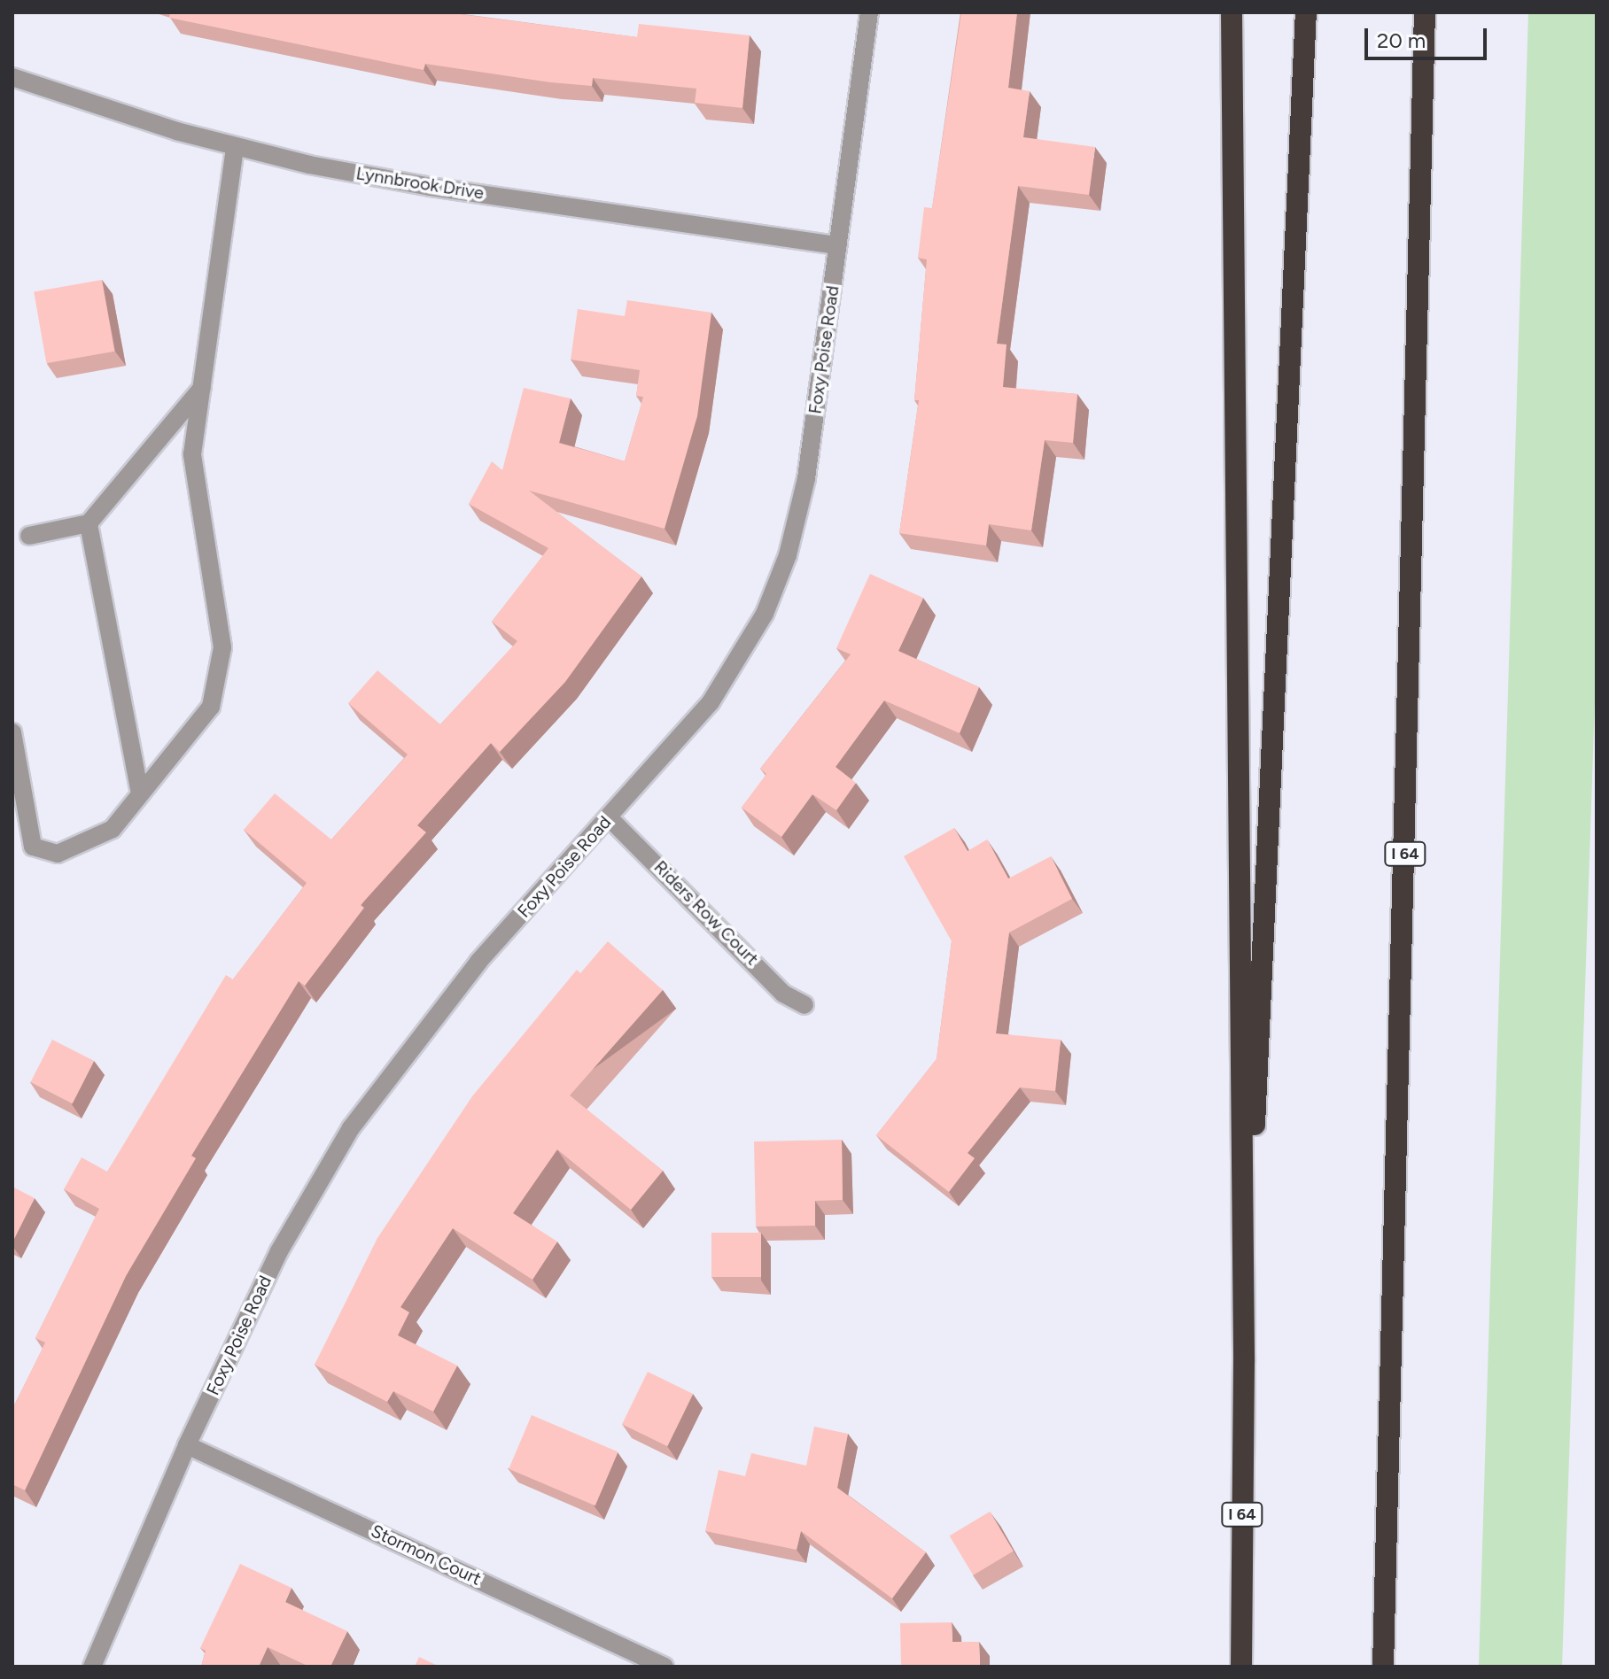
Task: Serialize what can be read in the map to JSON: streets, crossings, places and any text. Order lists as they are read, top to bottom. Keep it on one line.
{"streets":{"highway":["I 64"],"street":["Lynnbrook Drive","Foxy Poise Road","Riders Row Court","Stormon Court"]},"crossings":[["Lynnbrook Drive","Foxy Poise Road"],["Foxy Poise Road","Riders Row Court"],["Foxy Poise Road","Stormon Court"]],"scale_bar":"20 m"}
